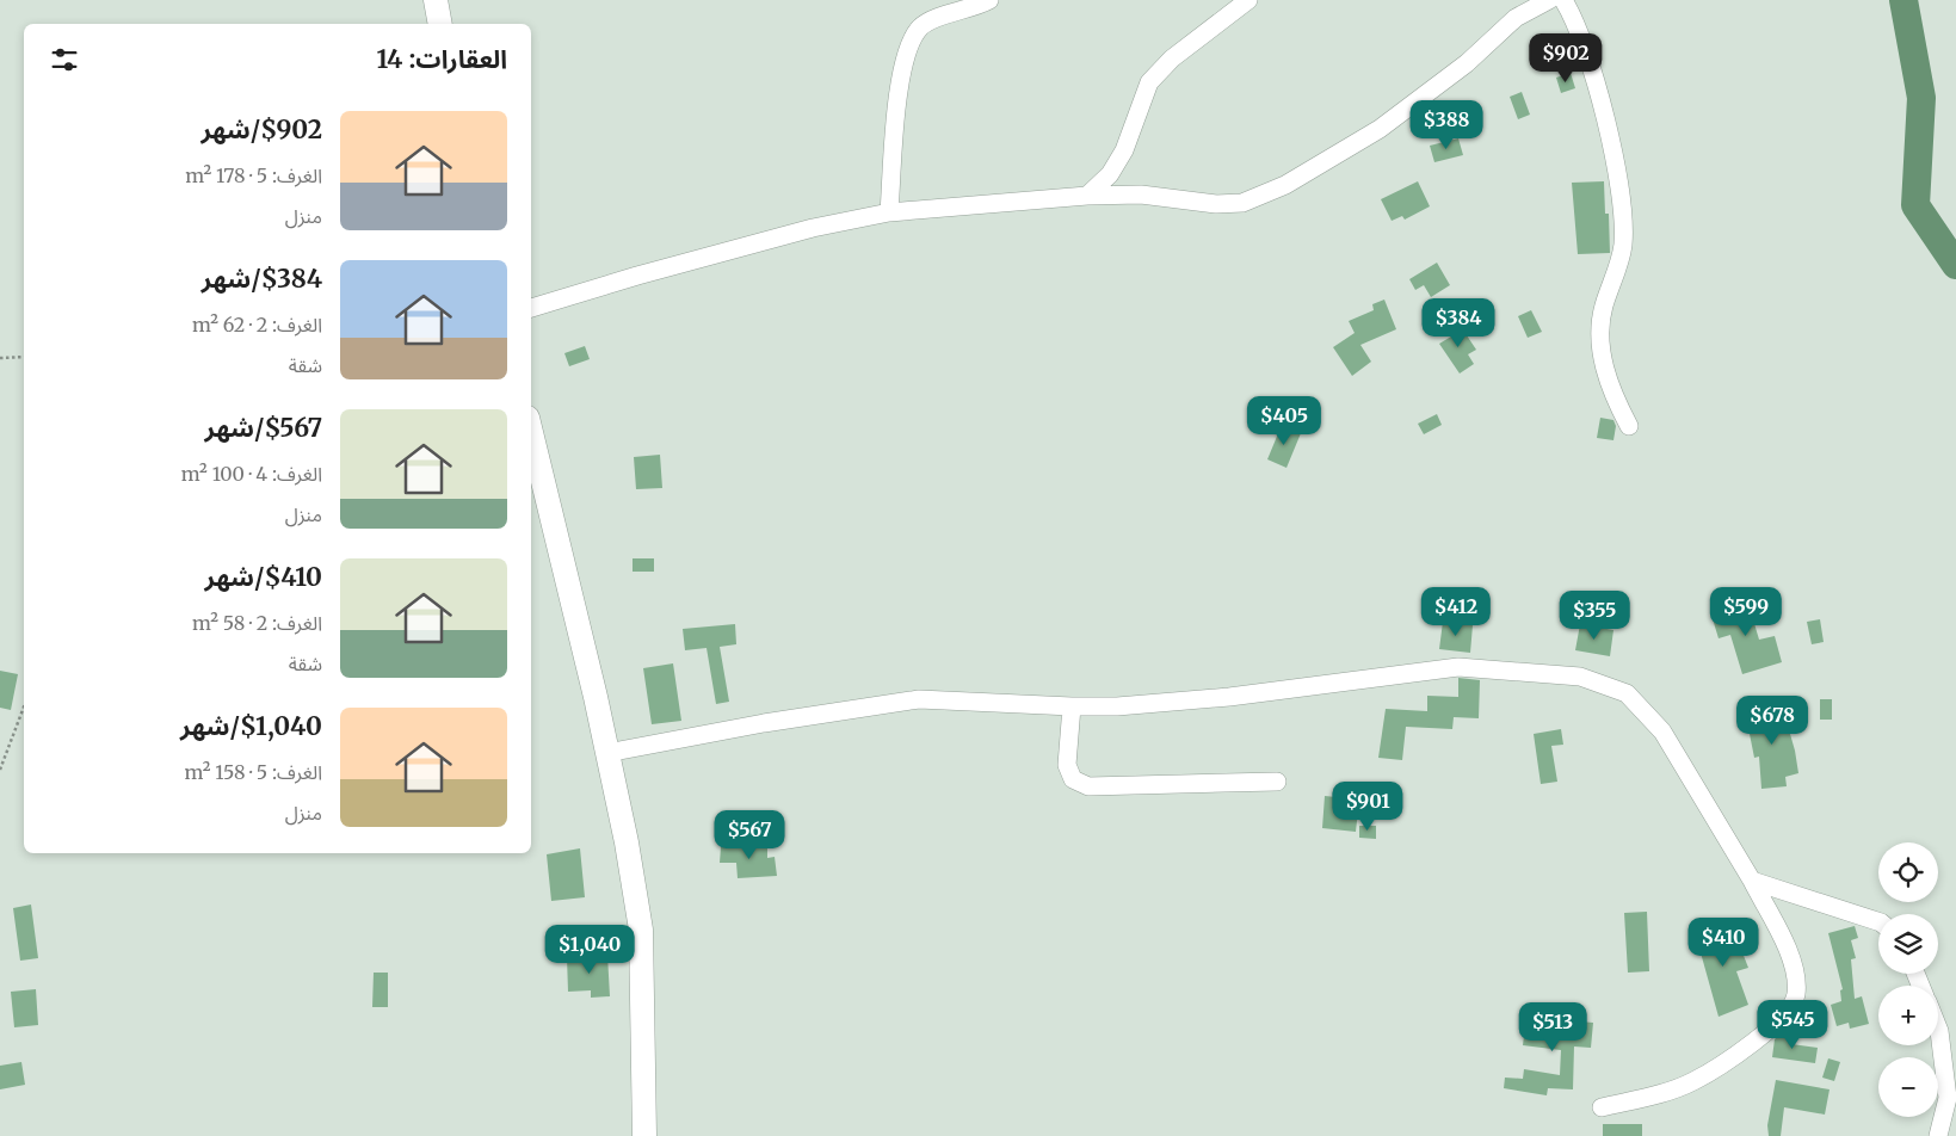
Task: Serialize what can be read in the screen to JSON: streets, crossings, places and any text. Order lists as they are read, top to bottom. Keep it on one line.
{"page":{"heading":"العقارات: 14","price":["$902","$388","$384","$405","$412","$599","$355","$678","$901","$567","$410","$1,040","$545","$513"],"list":[{"name":"$902/شهر","note":"الغرف: 5 · 178 m² · منزل"},{"name":"$384/شهر","note":"الغرف: 2 · 62 m² · شقة"},{"name":"$567/شهر","note":"الغرف: 4 · 100 m² · منزل"},{"name":"$410/شهر","note":"الغرف: 2 · 58 m² · شقة"},{"name":"$1,040/شهر","note":"الغرف: 5 · 158 m² · منزل"}],"map_buttons":["+","−"]}}
